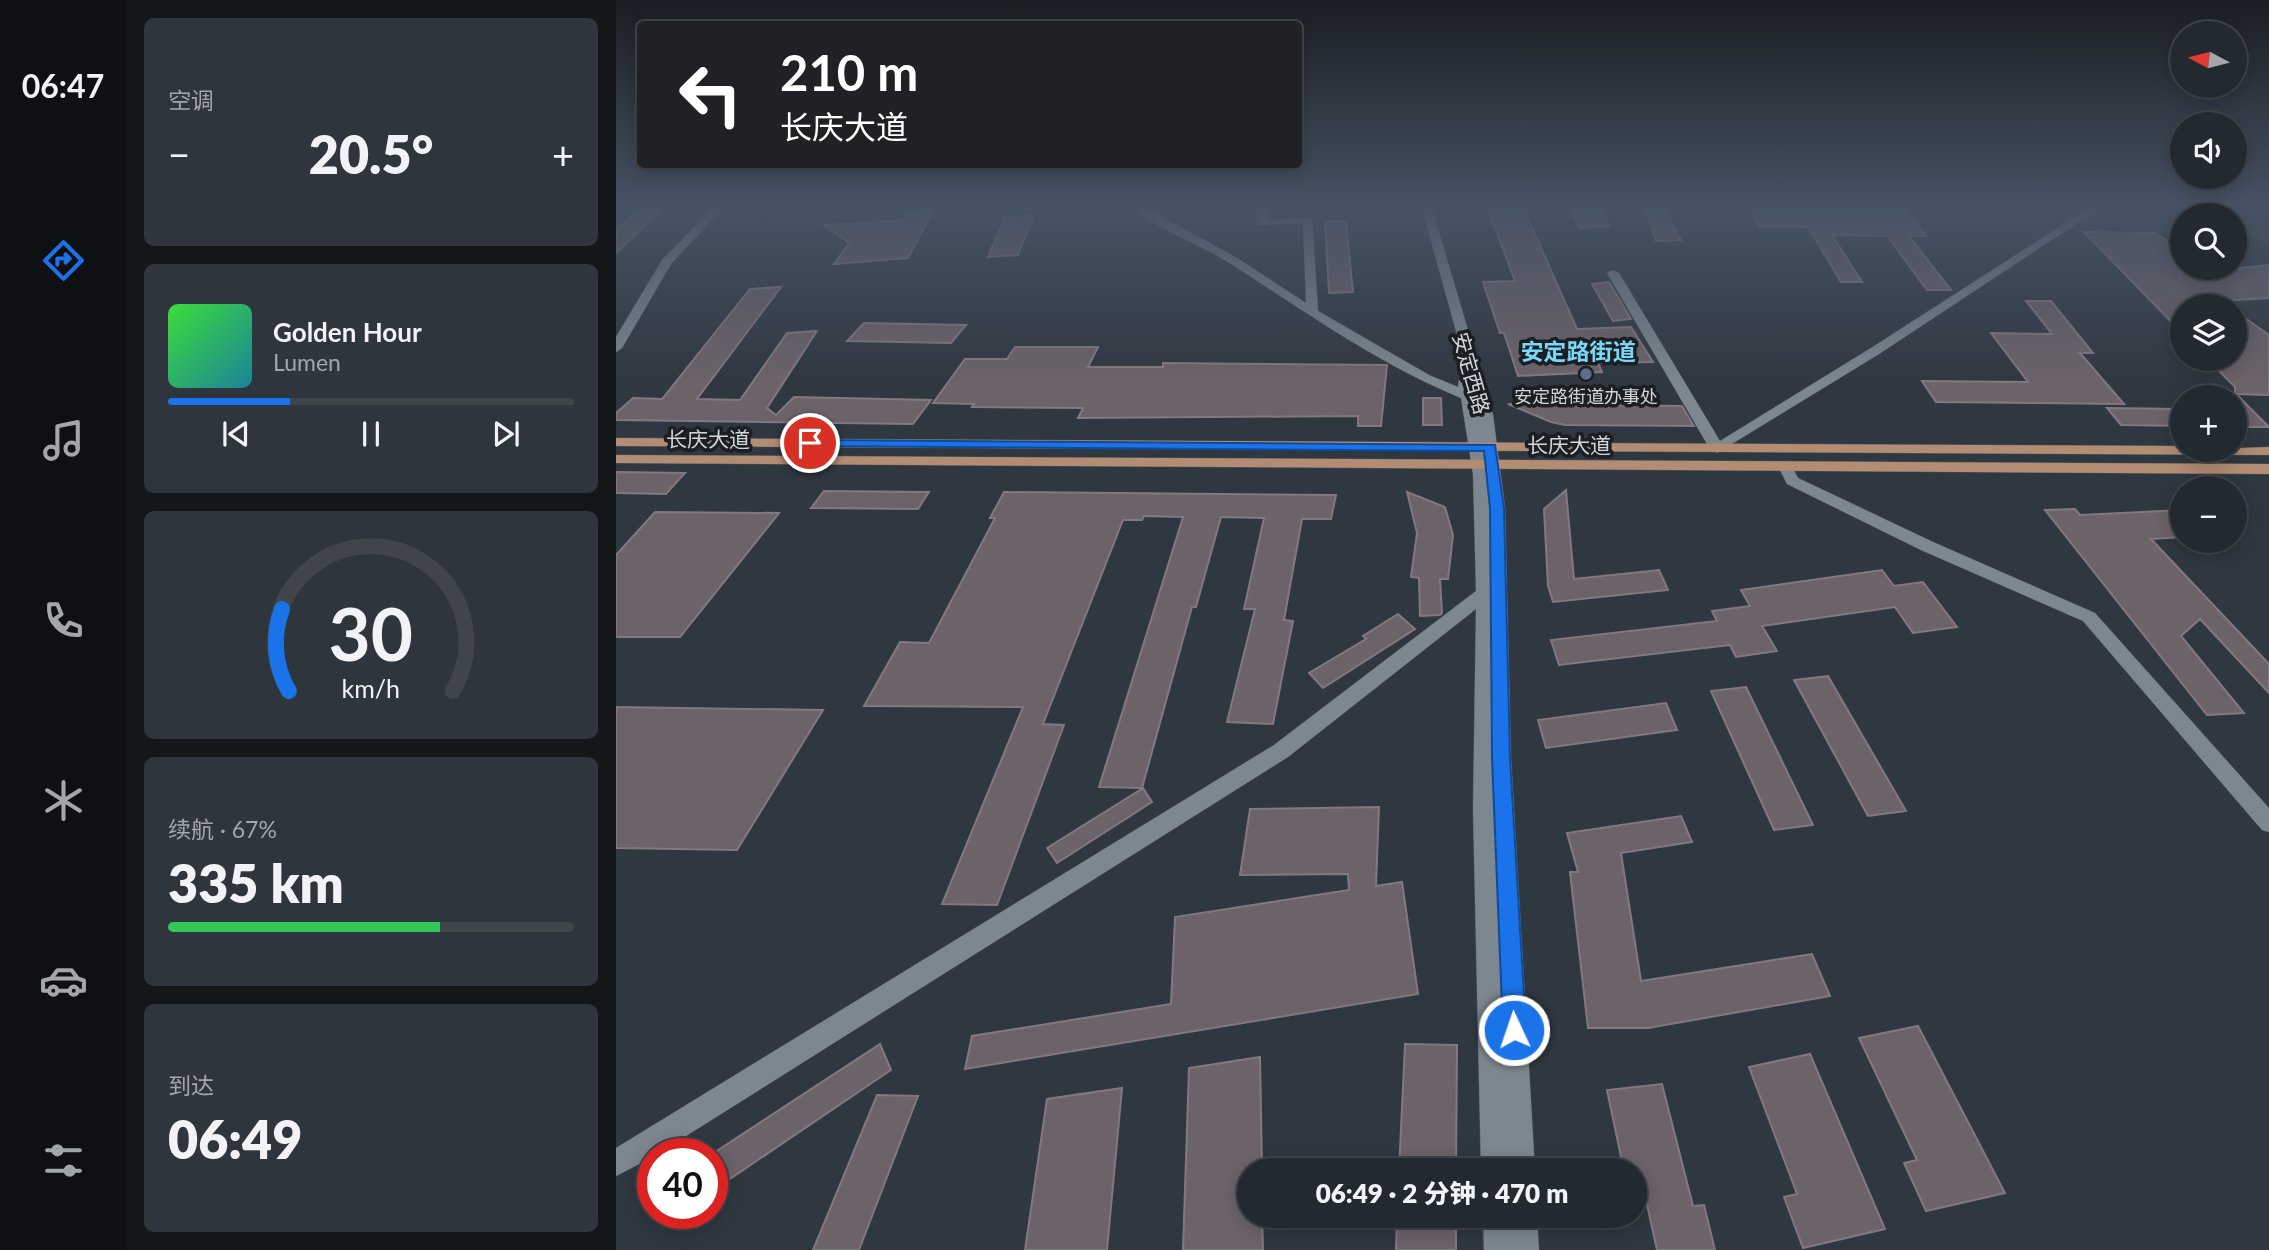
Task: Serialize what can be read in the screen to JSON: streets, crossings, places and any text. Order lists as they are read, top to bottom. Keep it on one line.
{"streets":{"main road":["长庆大道"],"street":["安定西路"]},"crossings":[["安定西路","长庆大道"]],"districts":["安定路街道"],"places":["安定路街道办事处"],"north":"left","page":{"tabs":"06:47","tile":["空调",["续航 · 67%","335 km"],["到达","06:49"]],"map_buttons":["+","−"],"turn":["210 m","长庆大道"],"heat":["−","20.5°","+"],"song":["Golden Hour","Lumen"],"limit":"40","trip":"06:49 · 2 分钟 · 470 m","gauge":["30","km/h"]}}
